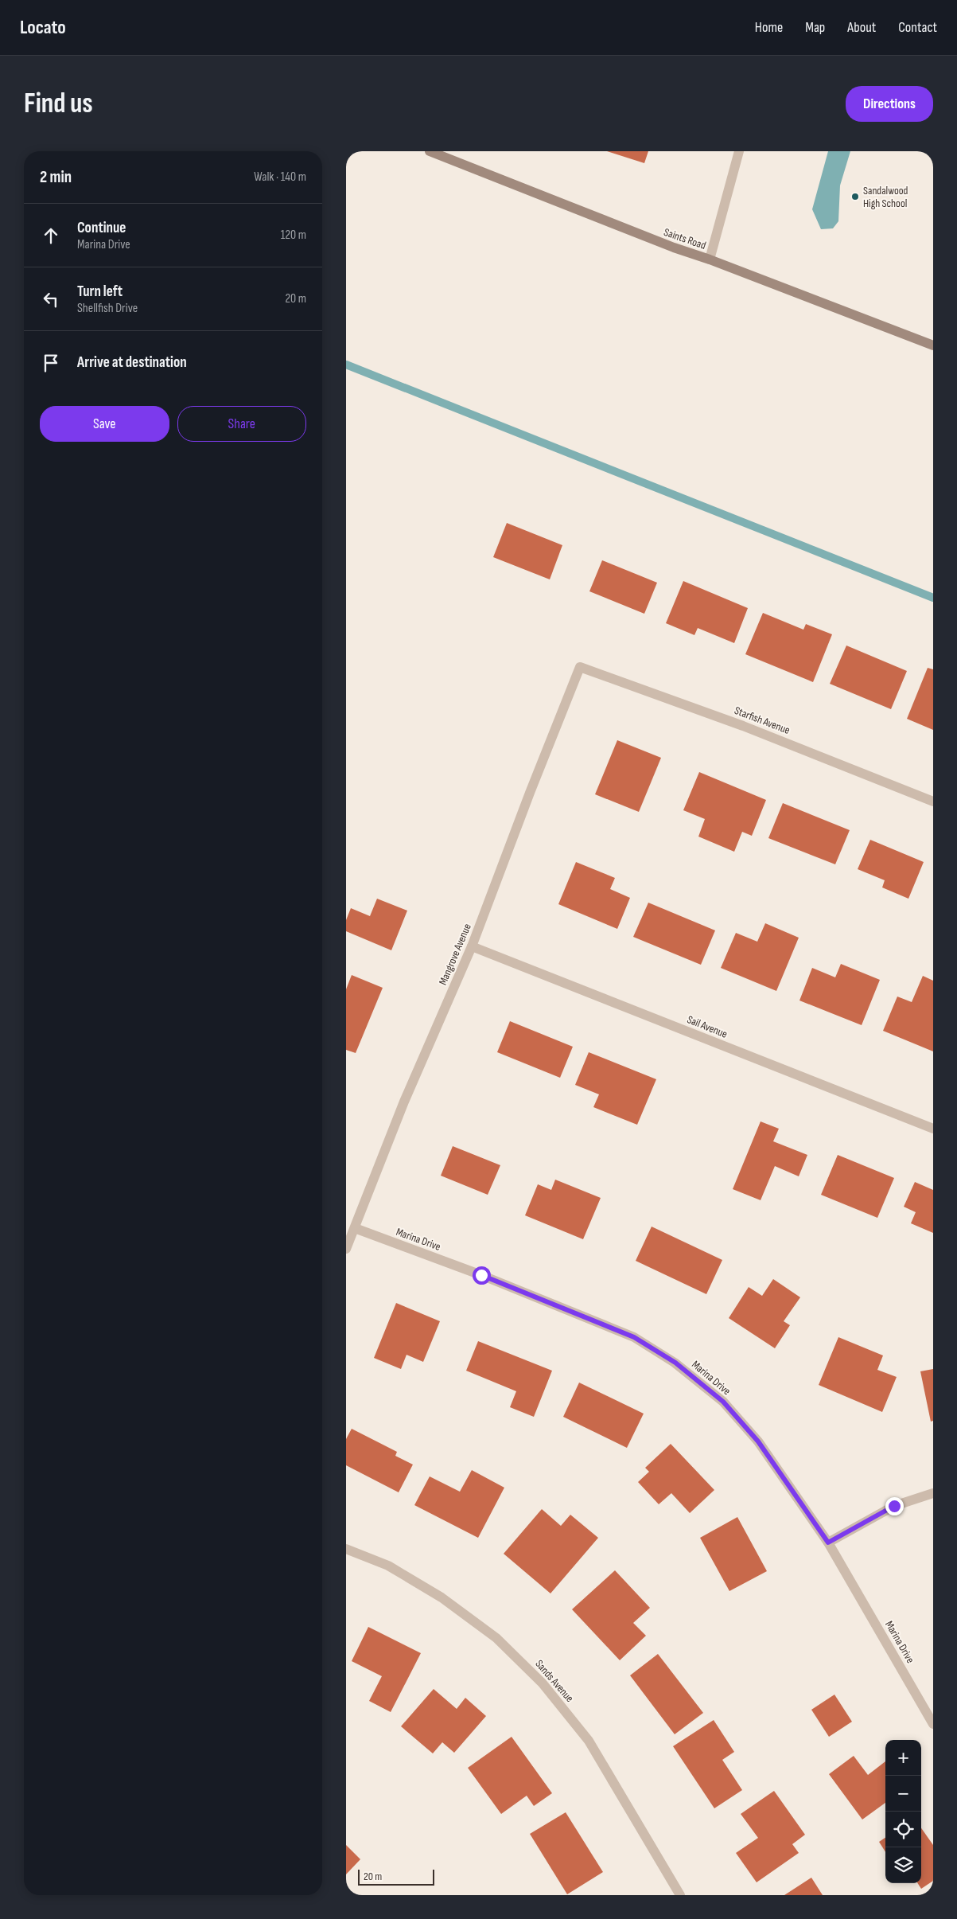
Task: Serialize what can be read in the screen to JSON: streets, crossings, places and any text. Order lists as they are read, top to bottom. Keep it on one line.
{"streets":{"street":["Saints Road","Starfish Avenue","Mangrove Avenue","Sail Avenue","Marina Drive","Sands Avenue"]},"crossings":[["Starfish Avenue","Mangrove Avenue"],["Mangrove Avenue","Sail Avenue"],["Mangrove Avenue","Marina Drive"]],"places":["Sandalwood High School"],"scale_bar":"20 m","page":{"header":"Locato","nav":["Home","Map","About","Contact"],"buttons":["Directions",["Save","Share"]],"title":"Find us","heading":["2 min","Walk · 140 m"],"list":[["Continue","Marina Drive","120 m"],["Turn left","Shellfish Drive","20 m"],"Arrive at destination"],"map_buttons":["+","−"],"scale":"20 m"}}
